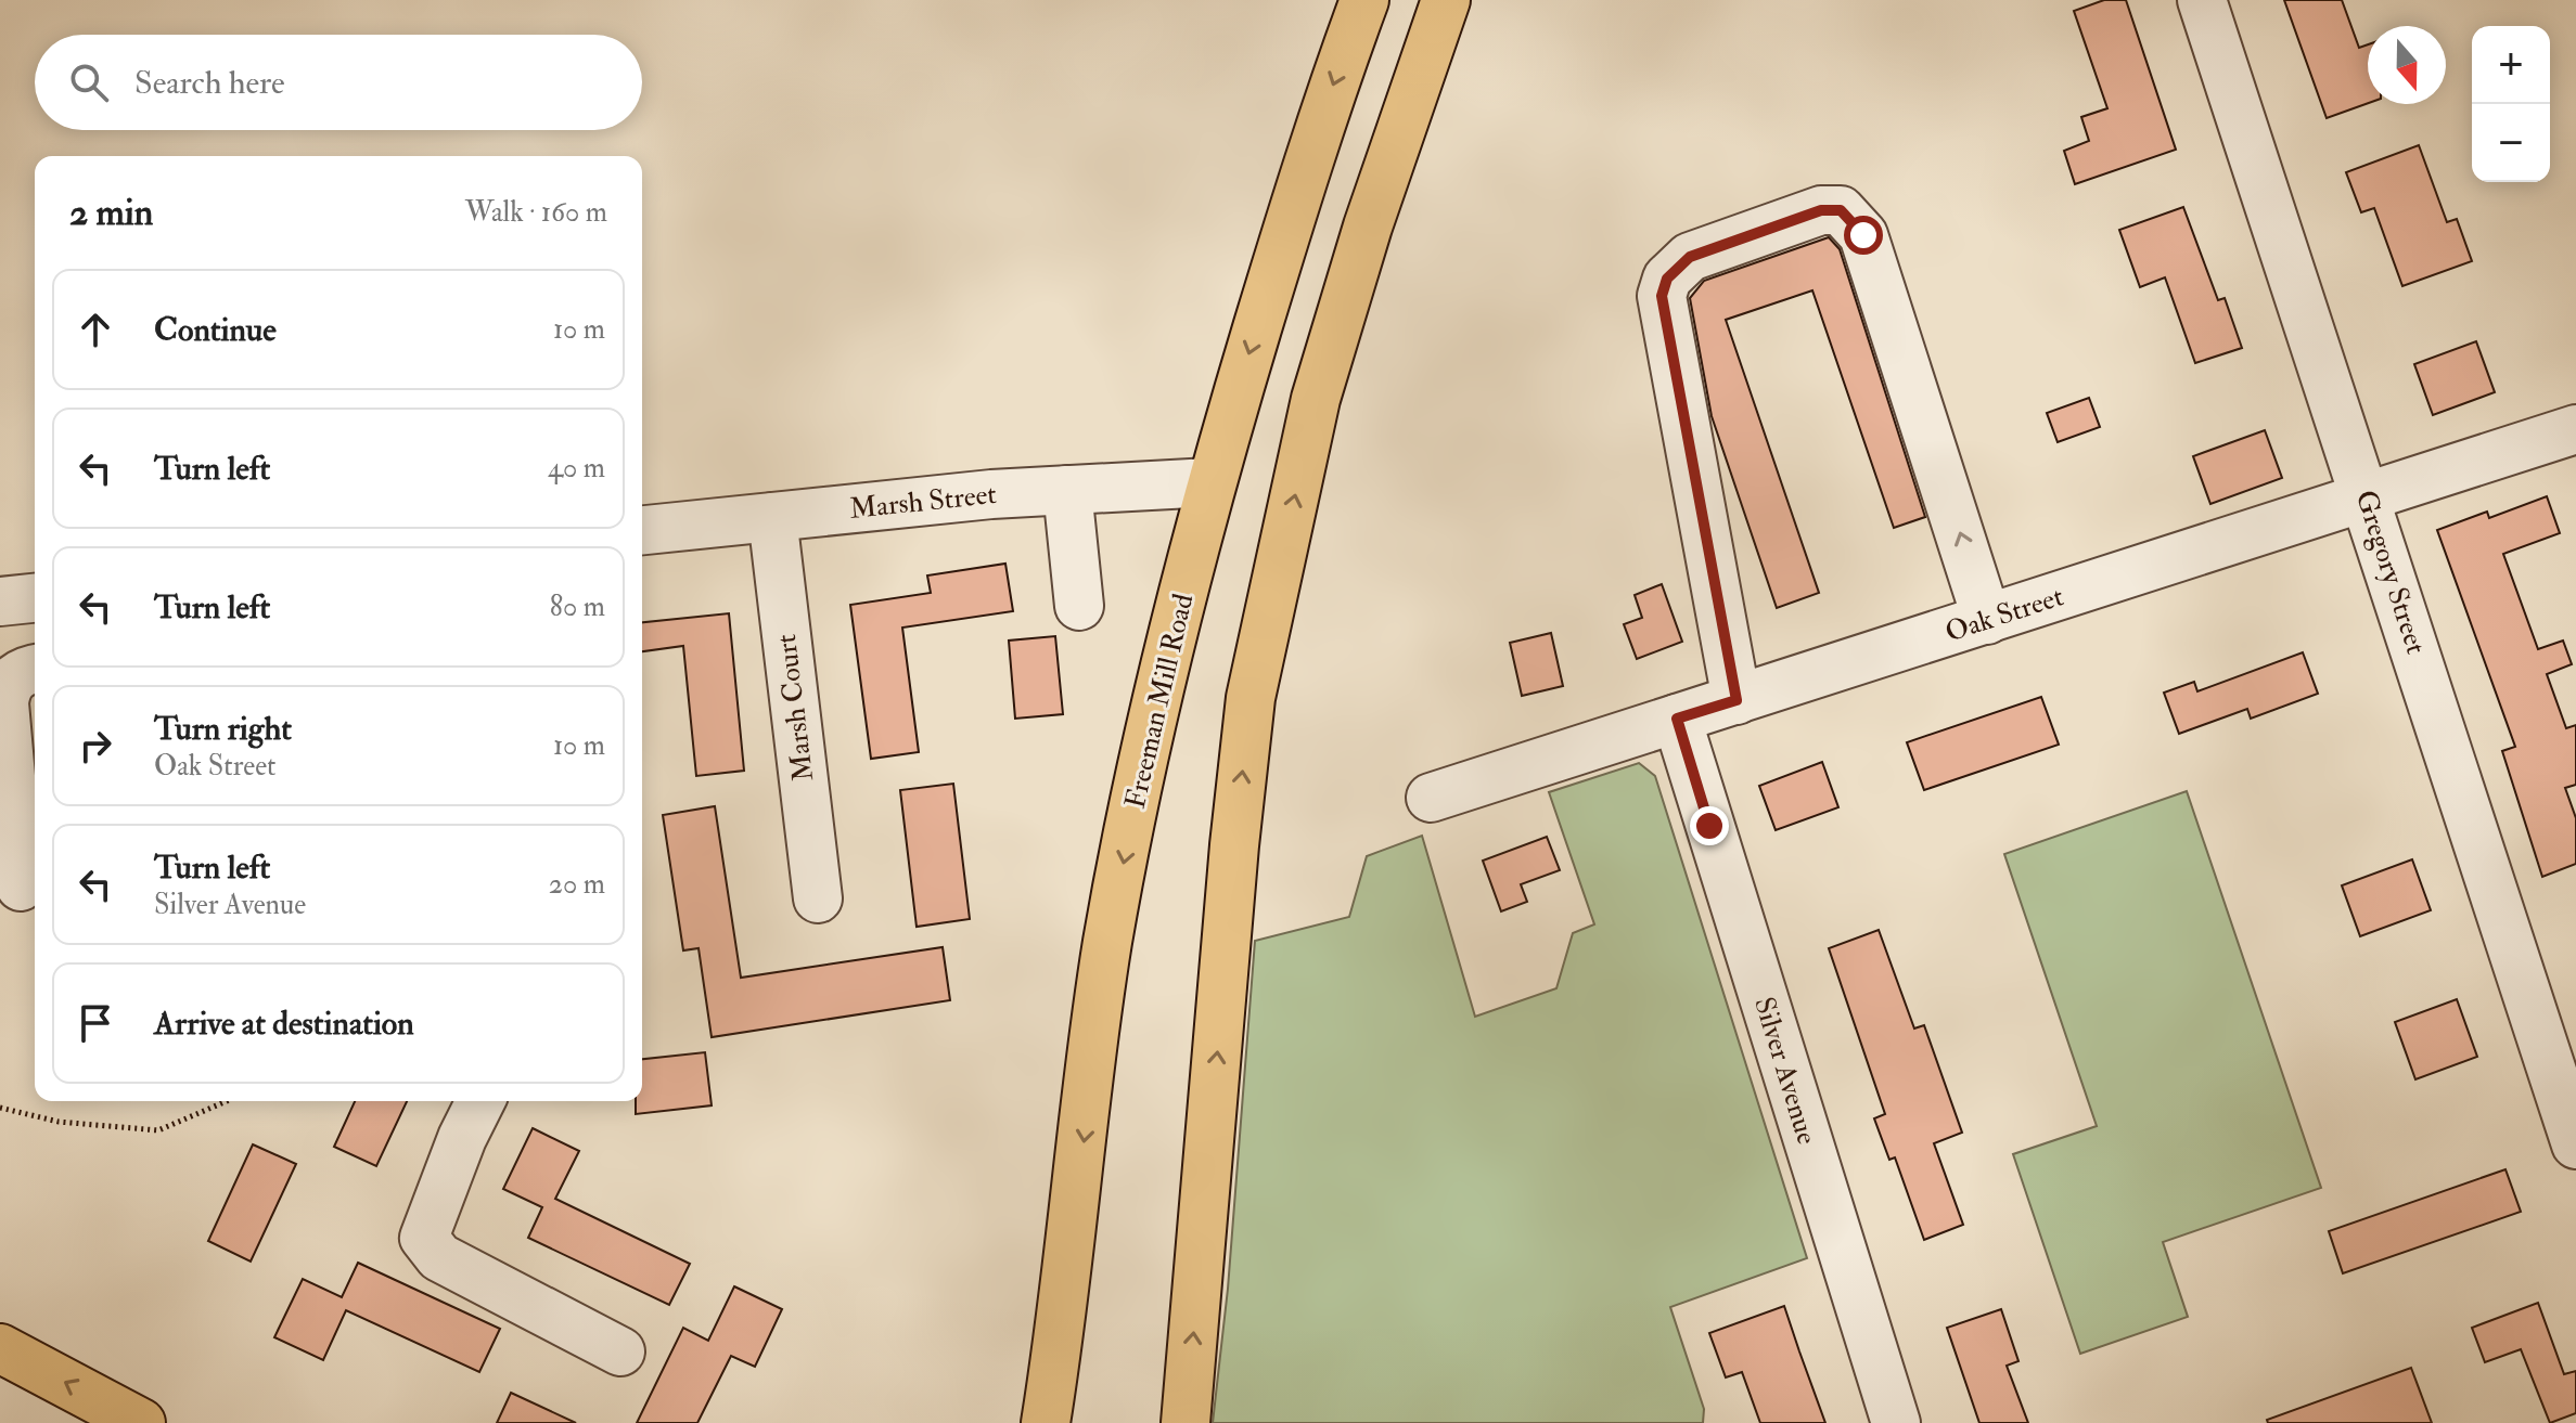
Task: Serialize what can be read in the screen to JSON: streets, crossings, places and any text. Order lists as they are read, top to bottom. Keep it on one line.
{"streets":{"main road":["Freeman Mill Road"],"street":["Marsh Street","Gregory Street","Oak Street","Marsh Court","Silver Avenue"]},"crossings":[["Marsh Street","Freeman Mill Road"],["Marsh Street","Marsh Court"],["Gregory Street","Oak Street"],["Oak Street","Silver Avenue"]],"north":"bottom","page":{"map_buttons":["+","−"],"search":"Search here","heading":["2 min","Walk · 160 m"],"list":[["Continue","10 m"],["Turn left","40 m"],["Turn left","80 m"],["Turn right","Oak Street","10 m"],["Turn left","Silver Avenue","20 m"],"Arrive at destination"]}}
